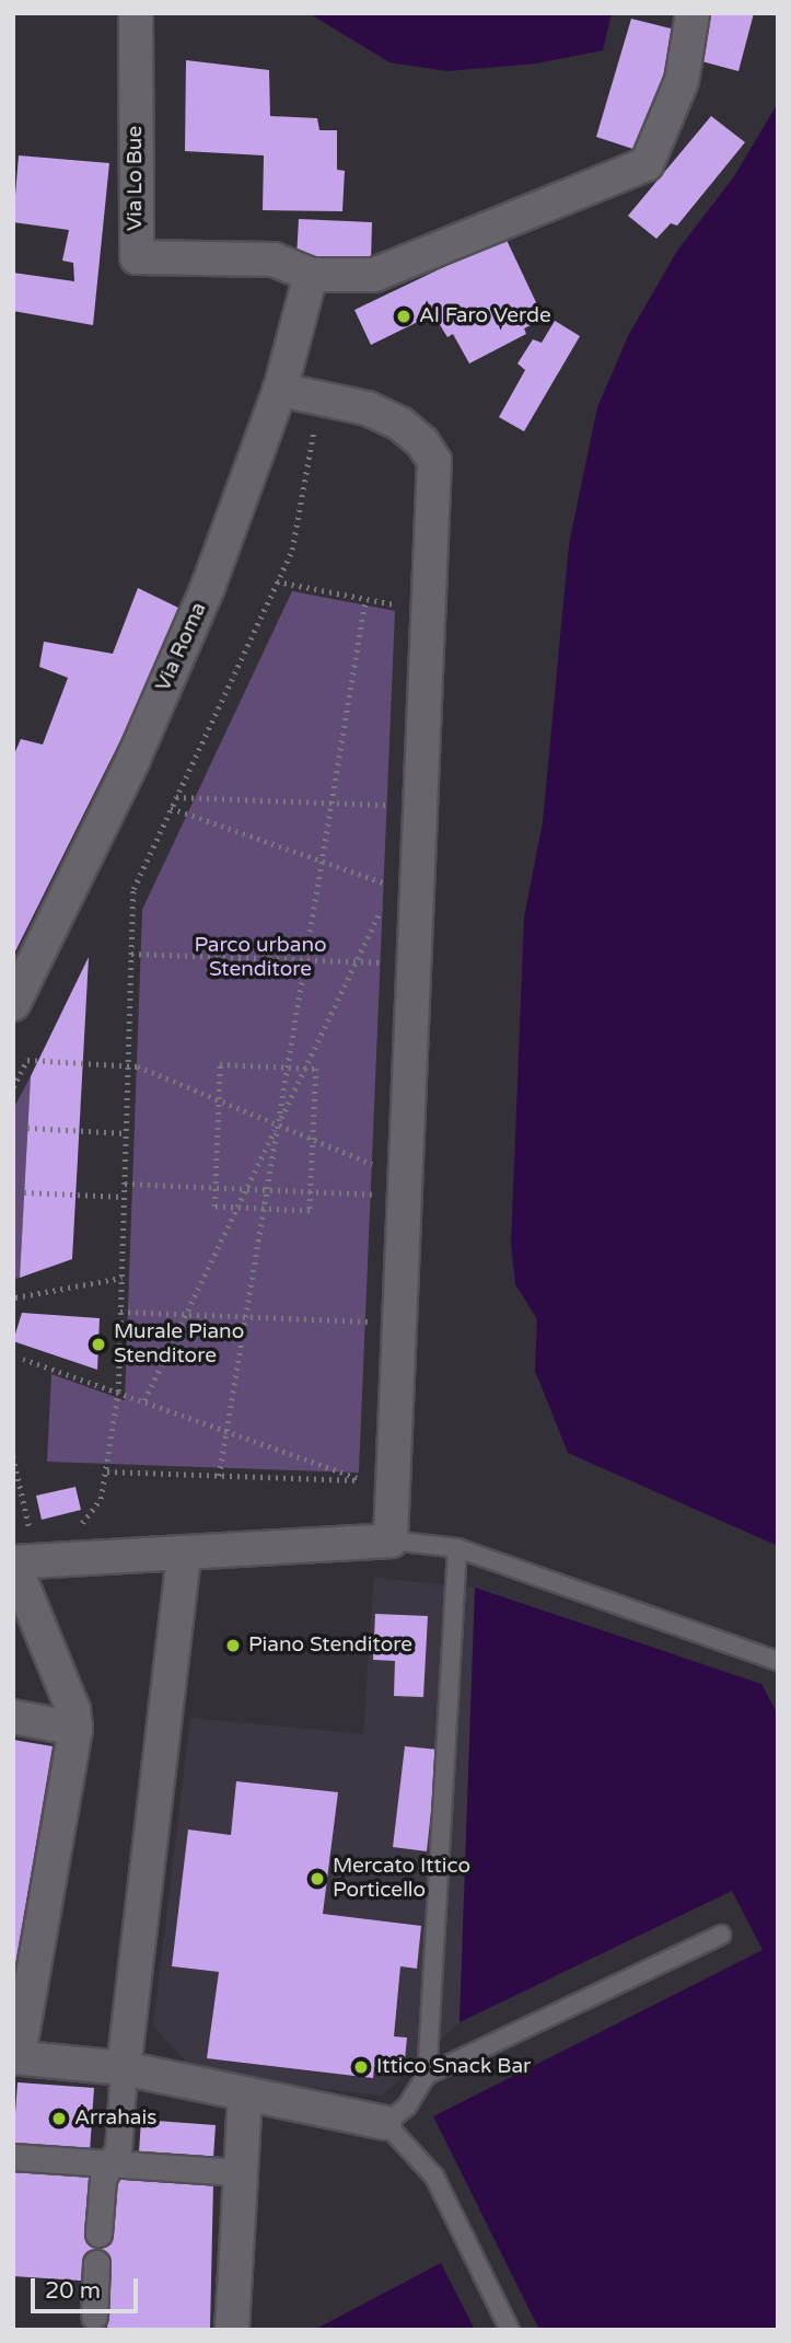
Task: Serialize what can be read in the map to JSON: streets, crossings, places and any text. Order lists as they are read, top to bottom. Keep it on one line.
{"streets":{"street":["Via Lo Bue","Via Roma"]},"crossings":[["Via Lo Bue","Via Roma"]],"parks":["Parco urbano Stenditore"],"places":["Al Faro Verde","Murale Piano Stenditore","Piano Stenditore","Mercato Ittico Porticello","Ittico Snack Bar","Arrahais"],"scale_bar":"20 m"}
